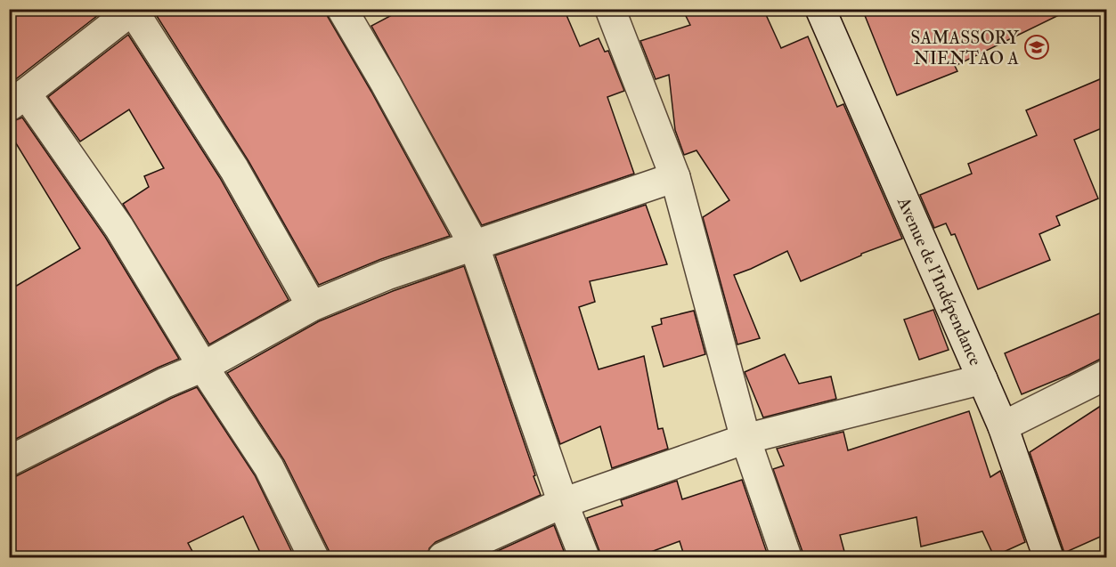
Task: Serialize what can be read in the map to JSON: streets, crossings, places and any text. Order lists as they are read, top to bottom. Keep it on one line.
{"streets":{"street":["Avenue de l'Indépendance"]},"places":{"school or university":["SAMASSORY NIENTAO A"]}}
